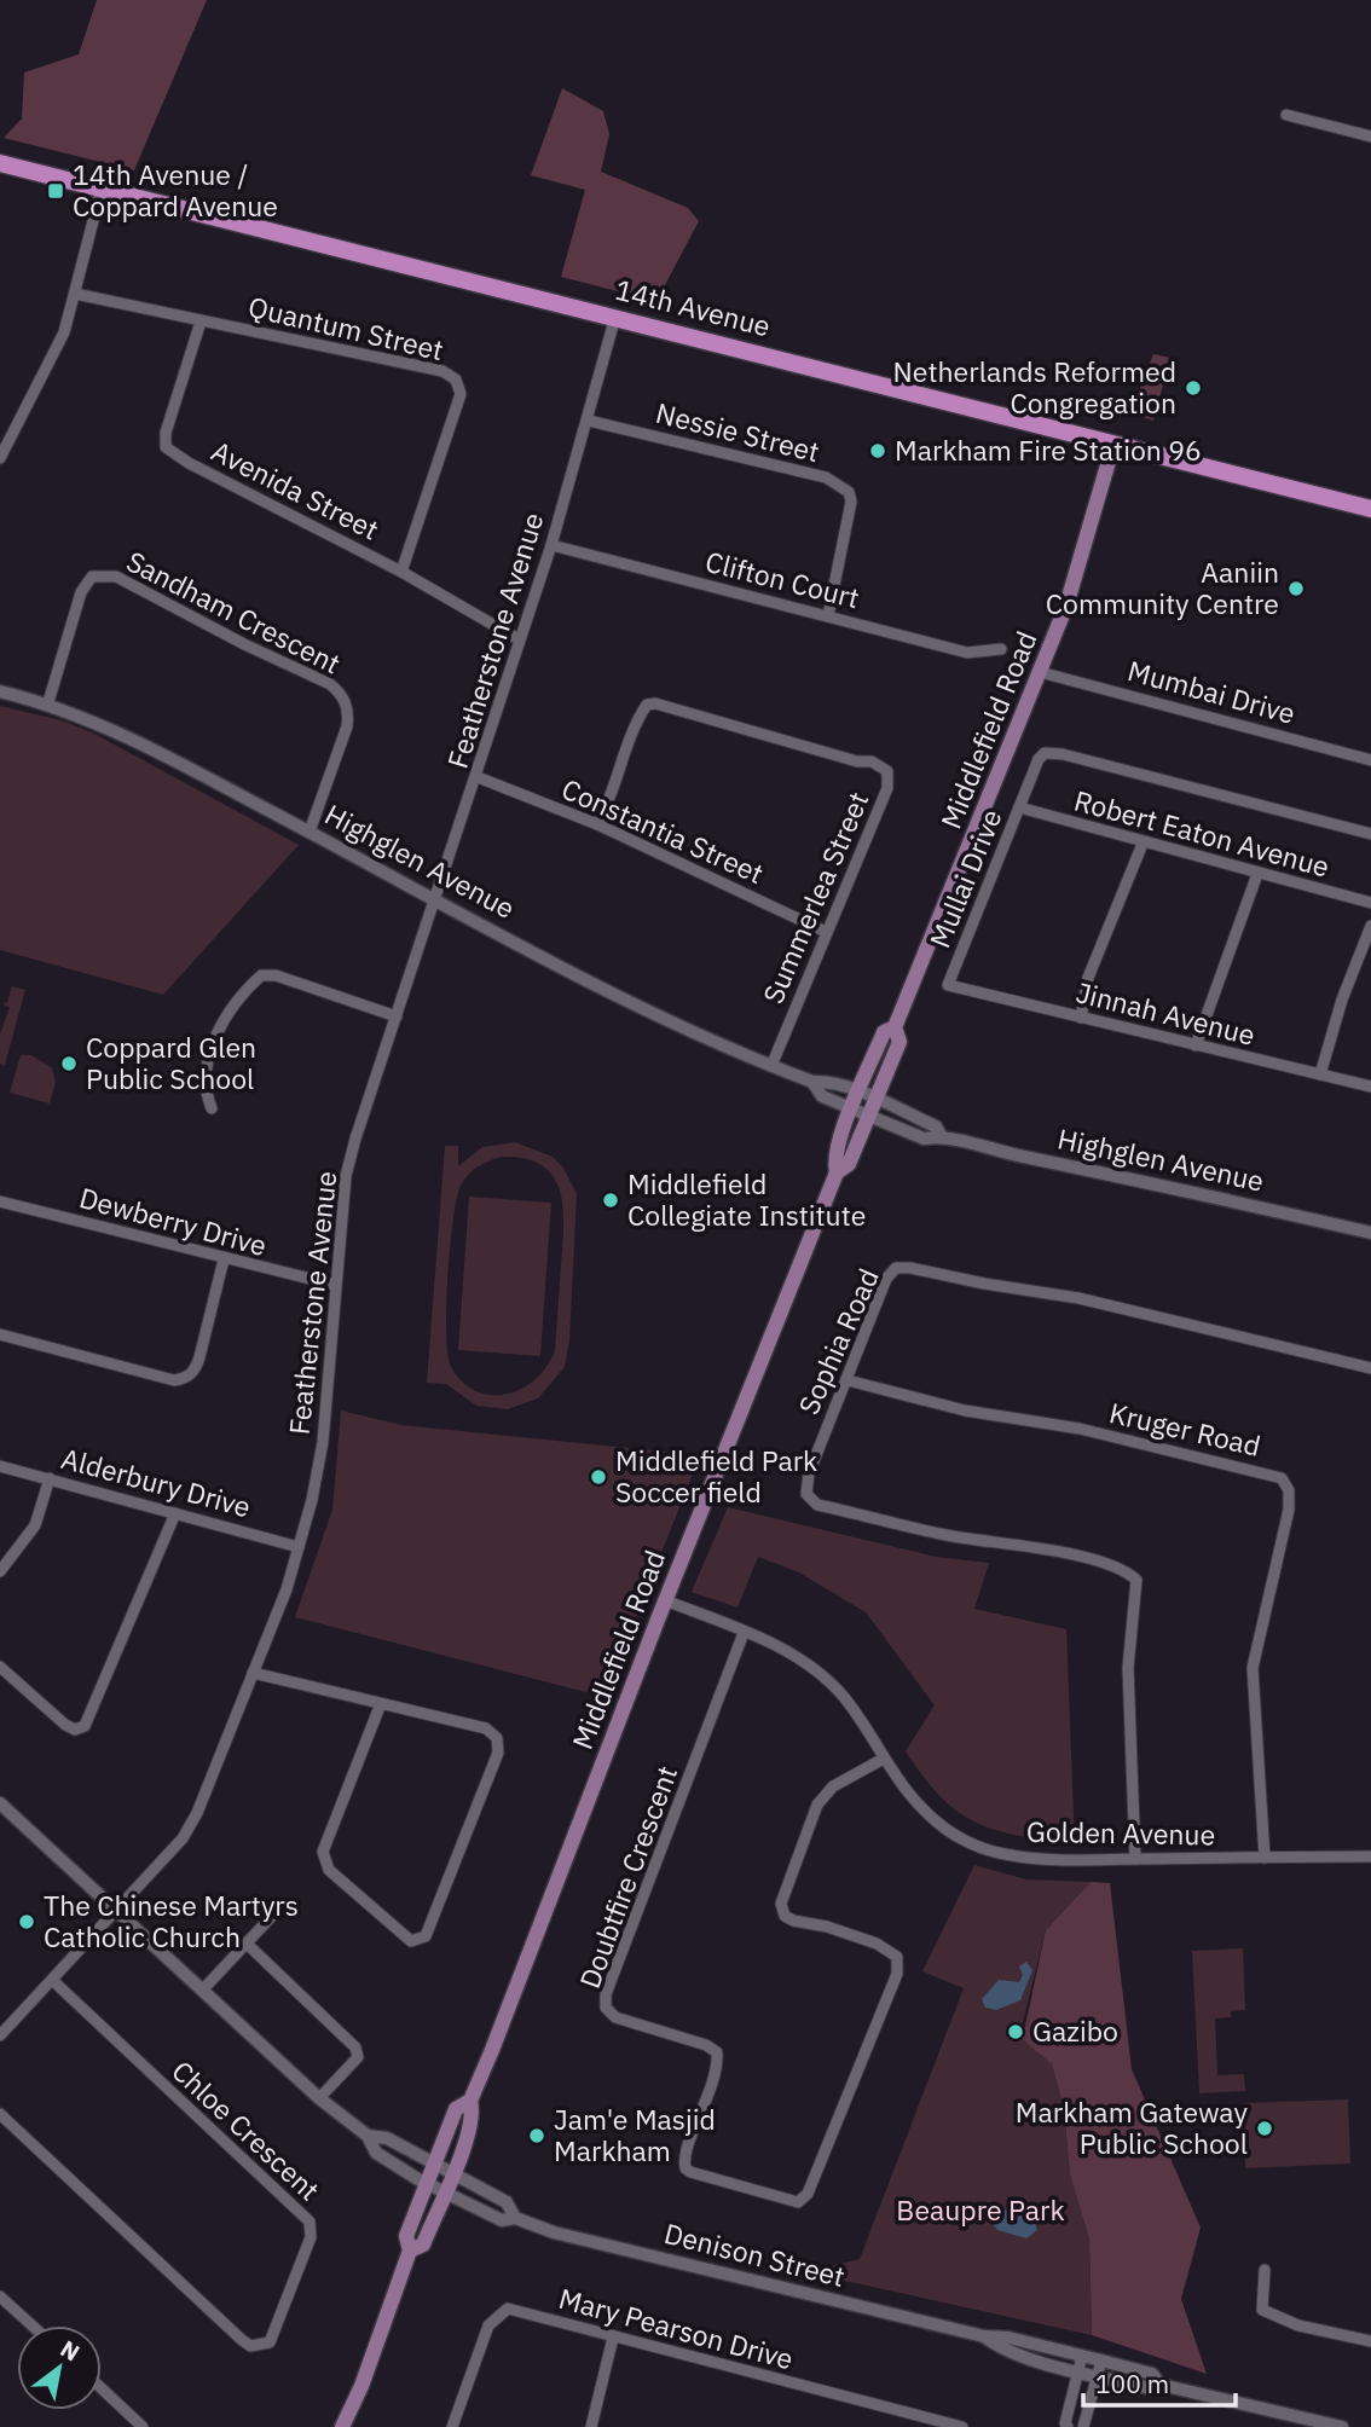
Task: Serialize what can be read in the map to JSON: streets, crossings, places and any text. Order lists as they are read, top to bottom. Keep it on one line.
{"streets":{"main road":["14th Avenue","Middlefield Road"],"street":["Quantum Street","Nessie Street","Avenida Street","Clifton Court","Sandham Crescent","Featherstone Avenue","Mumbai Drive","Constantia Street","Robert Eaton Avenue","Highglen Avenue","Mullai Drive","Summerlea Street","Jinnah Avenue","Dewberry Drive","Sophia Road","Kruger Road","Alderbury Drive","Golden Avenue","Doubtfire Crescent","Chloe Crescent","Denison Street","Mary Pearson Drive"]},"crossings":[["14th Avenue","Featherstone Avenue"],["14th Avenue","Middlefield Road"],["Quantum Street","Avenida Street"],["Nessie Street","Clifton Court"],["Nessie Street","Featherstone Avenue"],["Avenida Street","Featherstone Avenue"],["Clifton Court","Featherstone Avenue"],["Sandham Crescent","Highglen Avenue"],["Featherstone Avenue","Constantia Street"],["Featherstone Avenue","Highglen Avenue"],["Featherstone Avenue","Dewberry Drive"],["Featherstone Avenue","Alderbury Drive"],["Featherstone Avenue","Chloe Crescent"],["Featherstone Avenue","Denison Street"],["Mumbai Drive","Middlefield Road"],["Middlefield Road","Highglen Avenue"],["Middlefield Road","Golden Avenue"],["Middlefield Road","Denison Street"],["Constantia Street","Summerlea Street"],["Robert Eaton Avenue","Mullai Drive"],["Highglen Avenue","Summerlea Street"],["Mullai Drive","Jinnah Avenue"],["Sophia Road","Kruger Road"],["Sophia Road","Golden Avenue"],["Kruger Road","Golden Avenue"],["Golden Avenue","Doubtfire Crescent"]],"parks":["Beaupre Park"],"places":{"transit":["14th Avenue / Coppard Avenue"],"other":["Netherlands Reformed Congregation","Markham Fire Station 96","Aaniin Community Centre","Coppard Glen Public School","Middlefield Collegiate Institute","Middlefield Park Soccer field","The Chinese Martyrs Catholic Church","Gazibo","Markham Gateway Public School","Jam'e Masjid Markham"]},"scale_bar":"100 m","north":"top right"}
